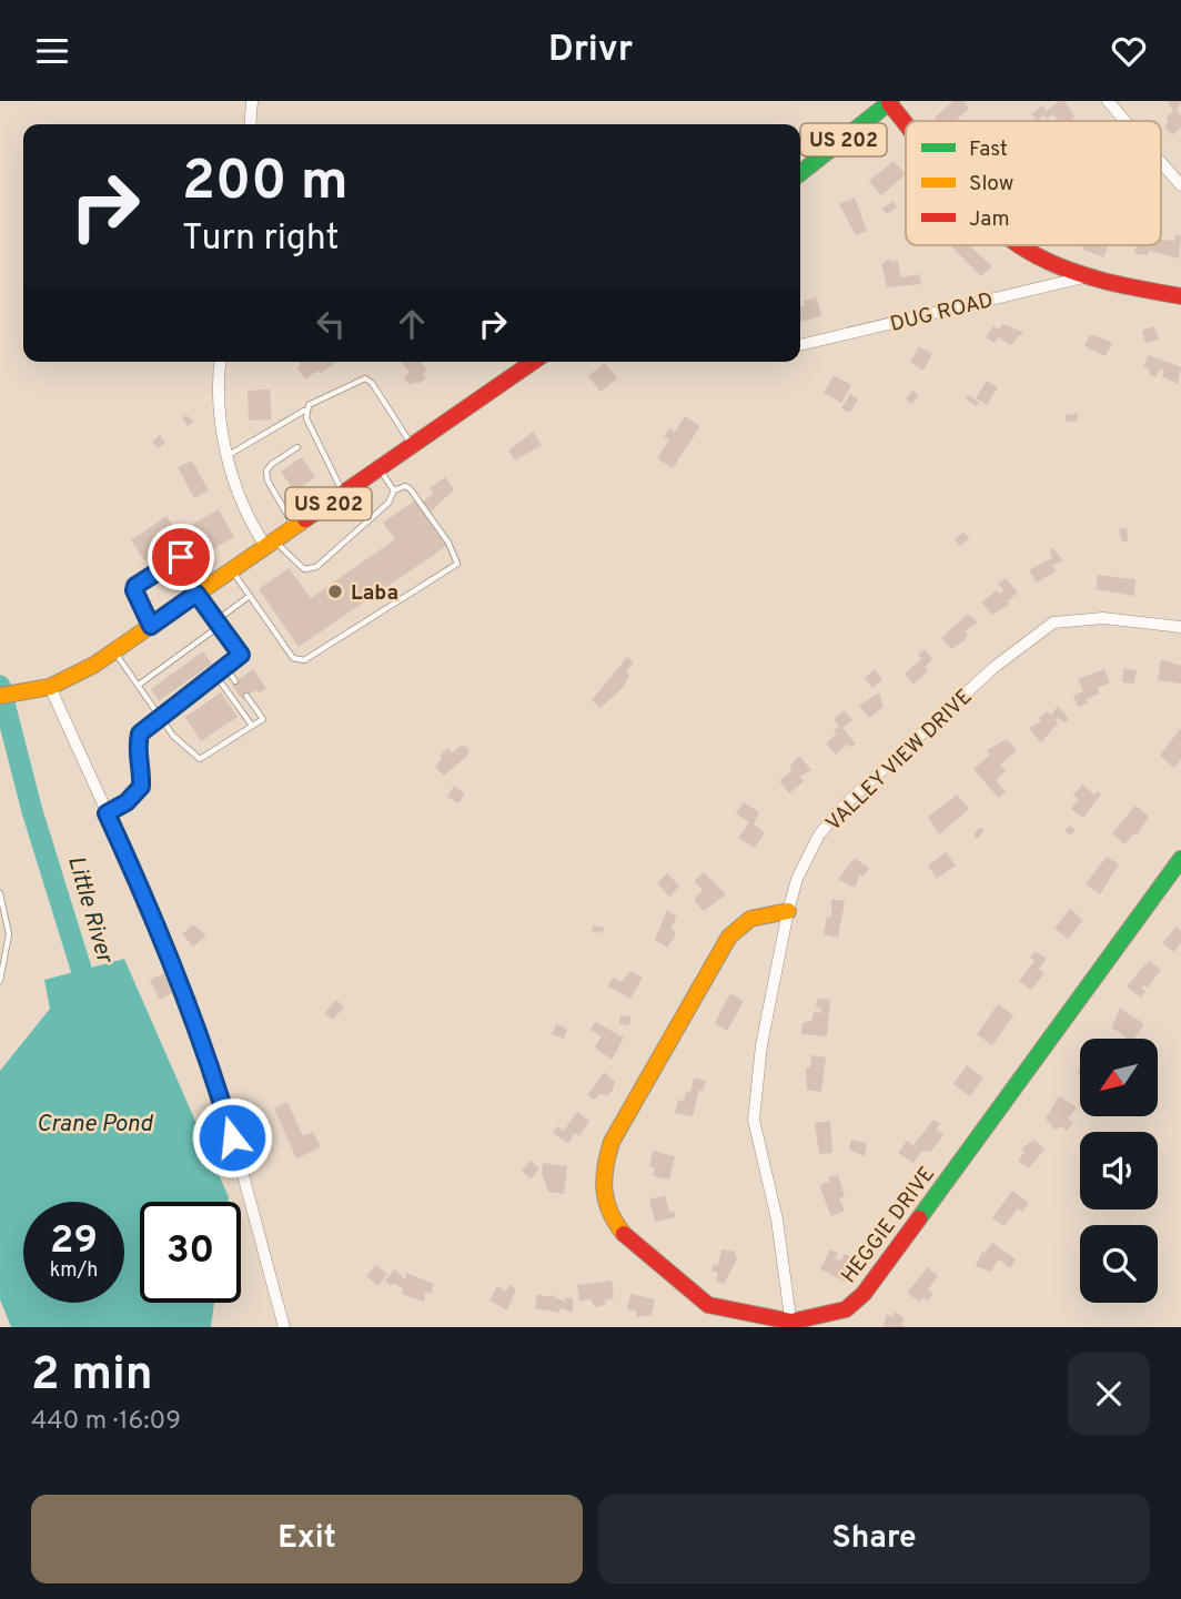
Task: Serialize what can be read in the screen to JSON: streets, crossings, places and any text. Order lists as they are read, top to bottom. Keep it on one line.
{"streets":{"main road":["US 202","HEGGIE DRIVE"],"street":["DUG ROAD","VALLEY VIEW DRIVE"]},"crossings":[["VALLEY VIEW DRIVE","HEGGIE DRIVE"]],"water":["Little River","Crane Pond"],"places":["Laba"],"legend":["Fast","Slow","Jam"],"north":"bottom left","page":{"header":"Drivr","turn":["200 m","Turn right"],"speed":"29 km/h","limit":"30","heading":["2 min","440 m · 16:09"],"buttons":["Exit","Share"]}}
